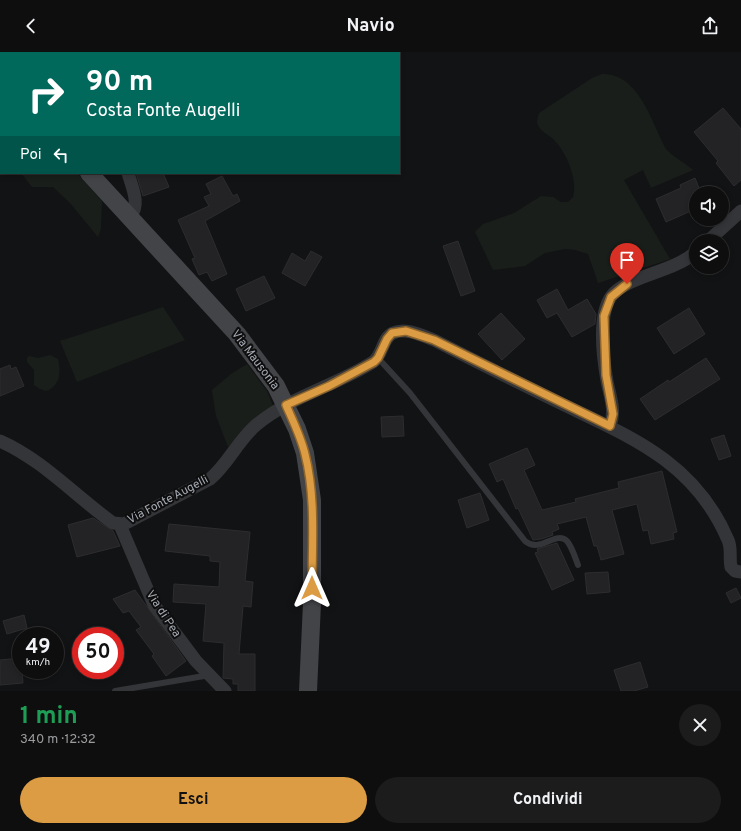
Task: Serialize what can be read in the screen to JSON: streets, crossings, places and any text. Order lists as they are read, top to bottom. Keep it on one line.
{"streets":{"main road":["Via Mausonia"],"street":["Via Fonte Augelli","Via di Pea"]},"crossings":[["Via Mausonia","Via Fonte Augelli"],["Via Fonte Augelli","Via di Pea"]],"page":{"header":"Navio","turn":["90 m","Costa Fonte Augelli"],"then":"Poi","speed":"49 km/h","limit":"50","heading":["1 min","340 m · 12:32"],"buttons":["Esci","Condividi"]}}
